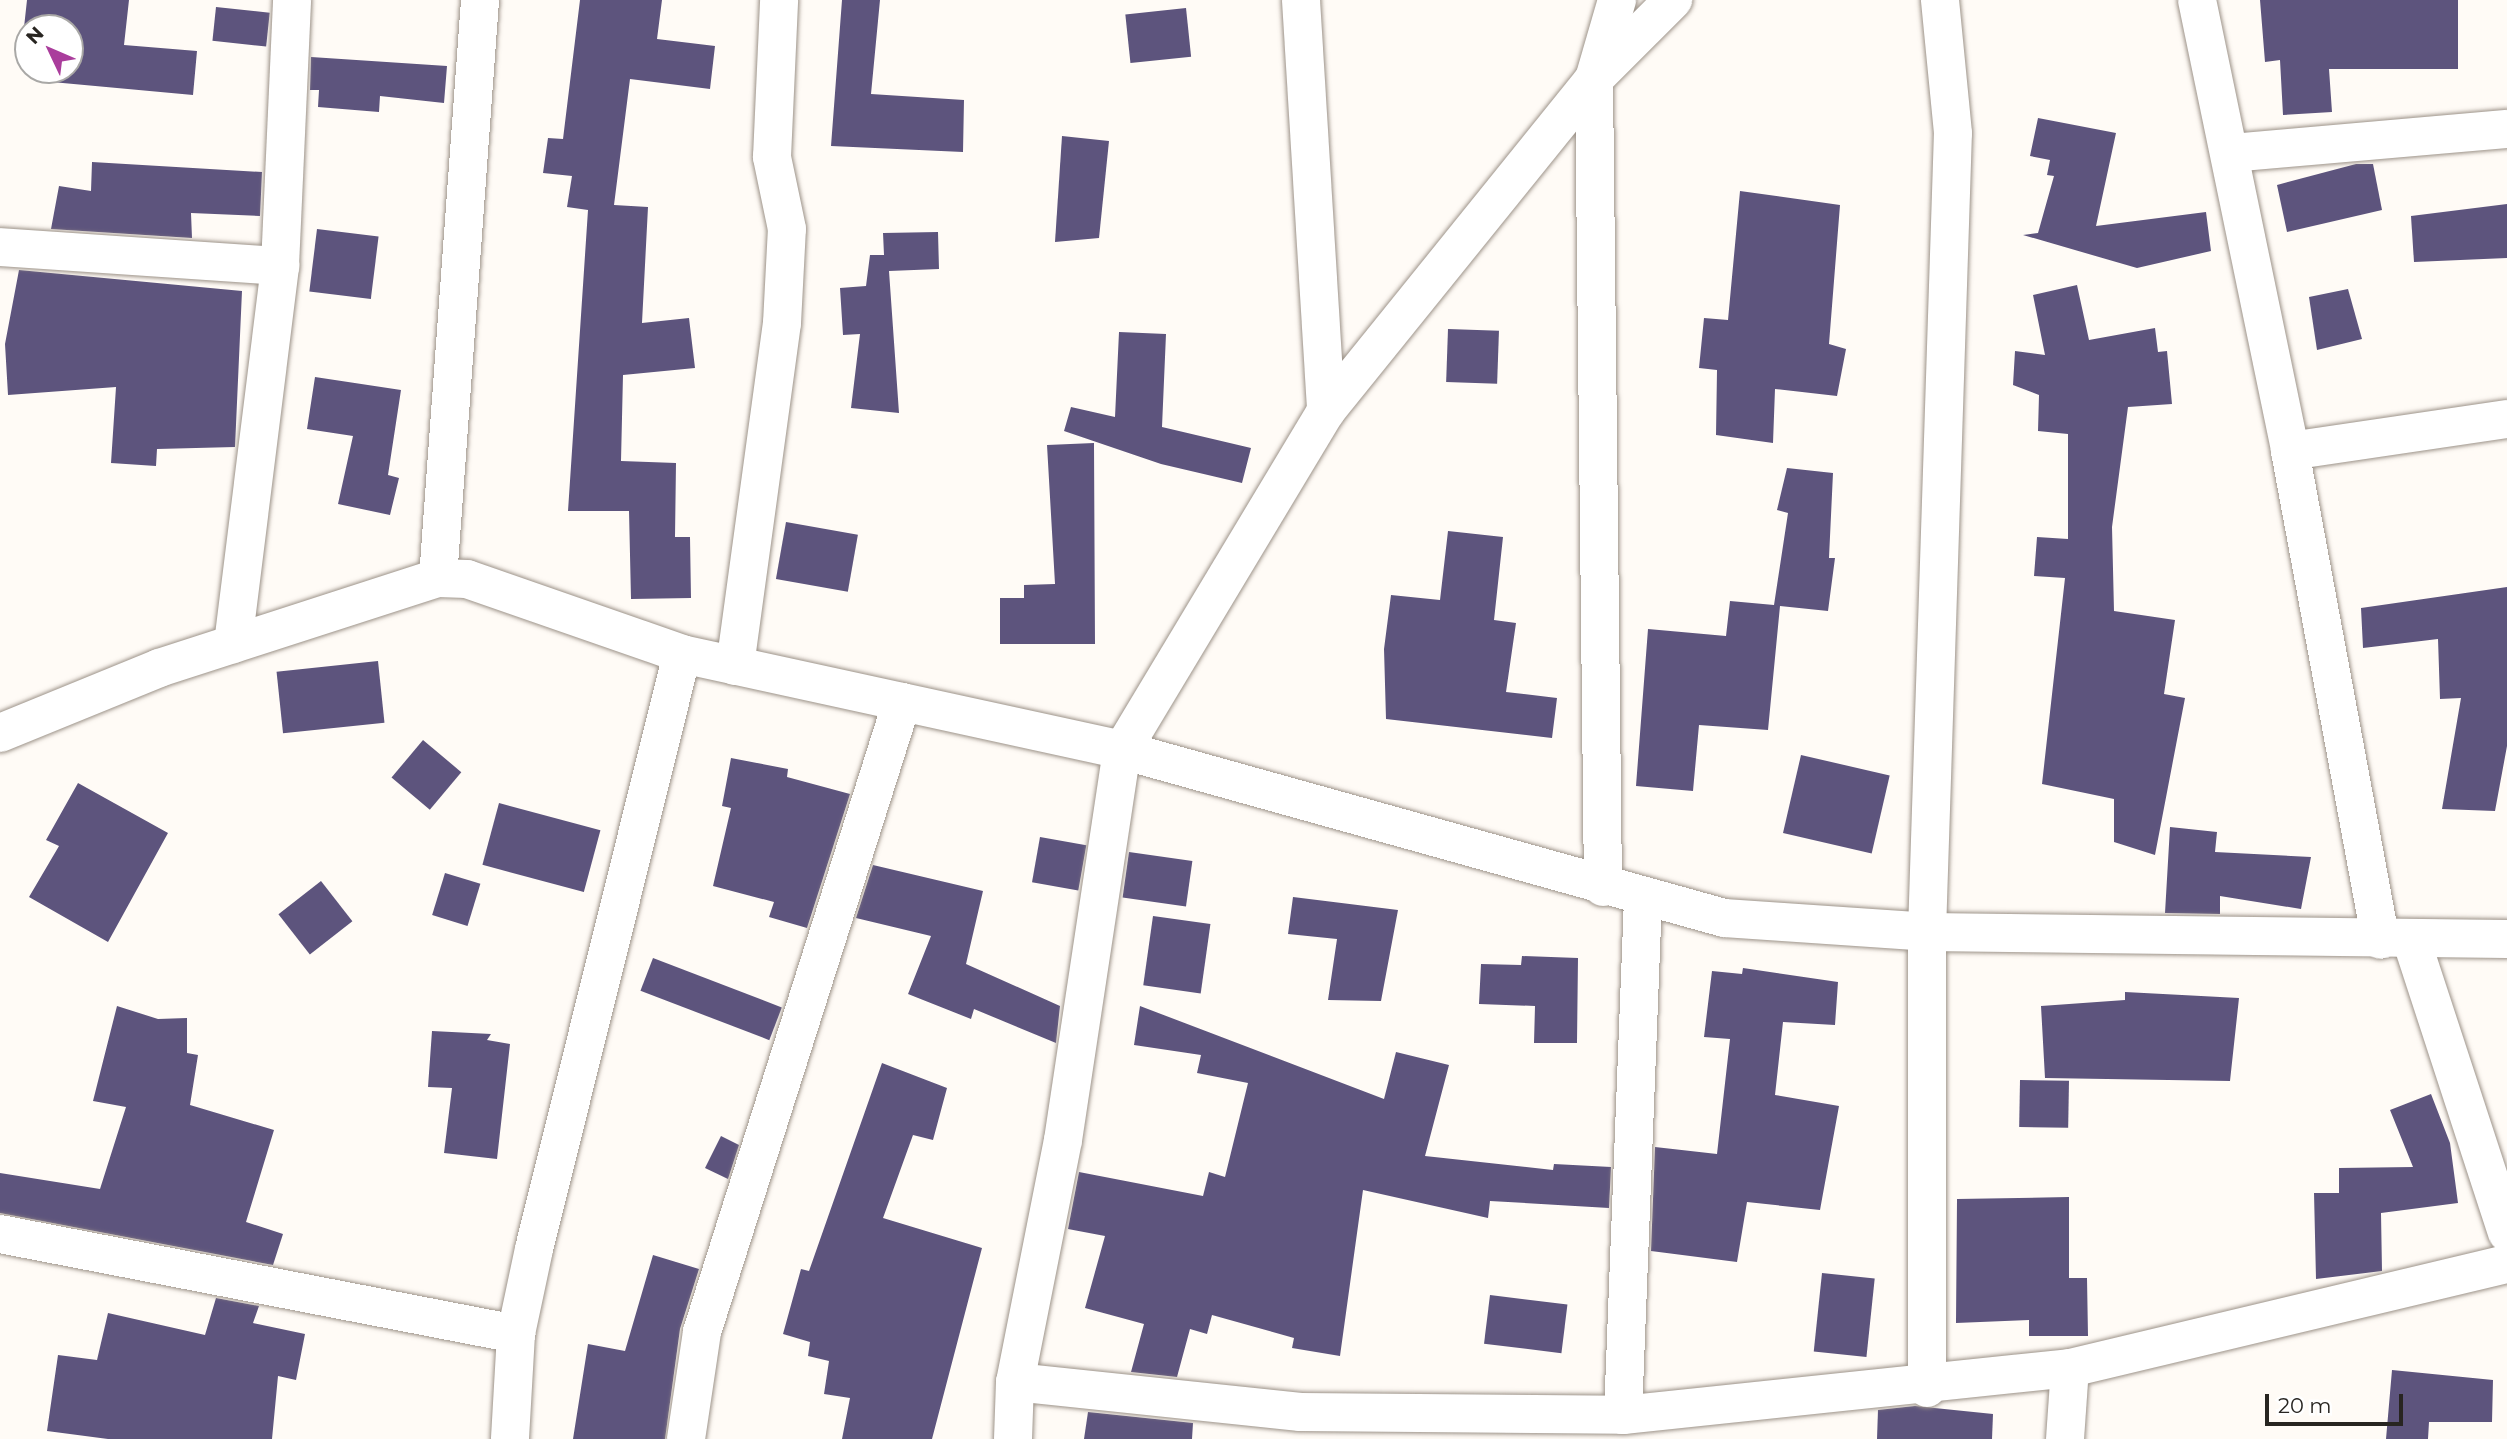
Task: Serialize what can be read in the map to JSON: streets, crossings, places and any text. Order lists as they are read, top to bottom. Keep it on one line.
{"scale_bar":"20 m","north":"top left"}
